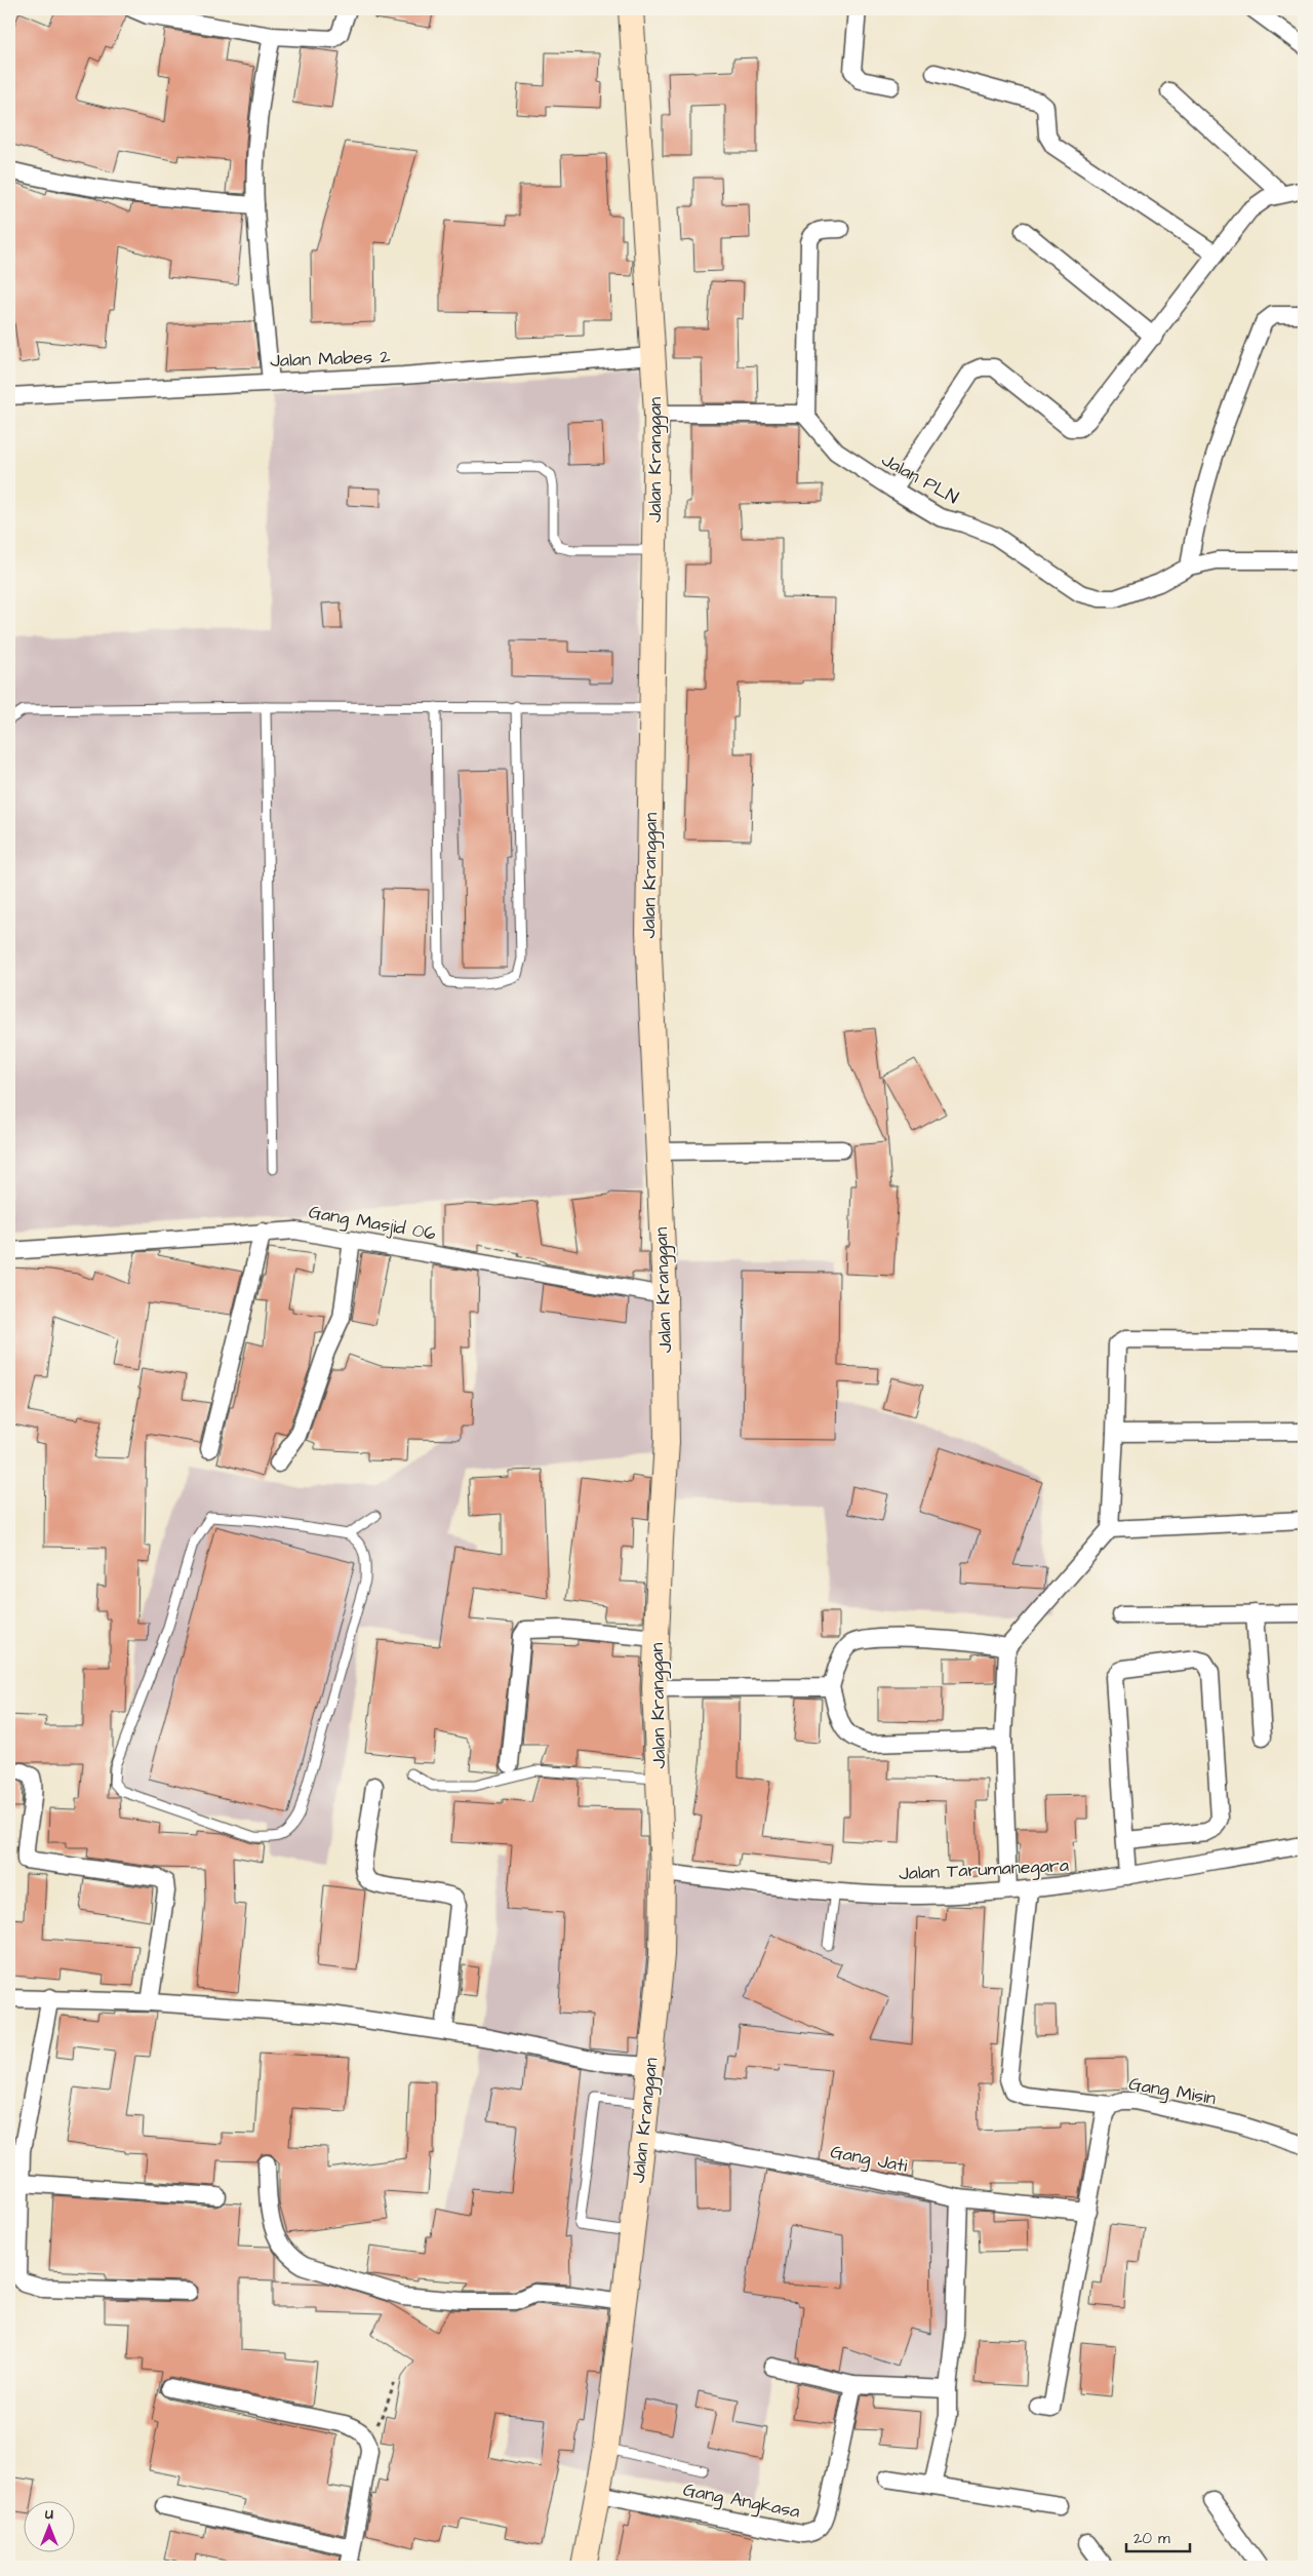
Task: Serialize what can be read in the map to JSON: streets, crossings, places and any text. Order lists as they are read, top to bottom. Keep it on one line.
{"streets":{"main road":["Jalan Kranggan"],"street":["Jalan Mabes 2","Jalan PLN","Gang Masjid 06","Jalan Tarumanegara","Gang Misin","Gang Jati","Gang Angkasa"]},"crossings":[["Jalan Mabes 2","Jalan Kranggan"],["Jalan Kranggan","Gang Masjid 06"],["Jalan Kranggan","Jalan Tarumanegara"],["Jalan Kranggan","Gang Jati"],["Jalan Kranggan","Gang Angkasa"],["Gang Misin","Gang Jati"]],"scale_bar":"20 m","north":"top"}
